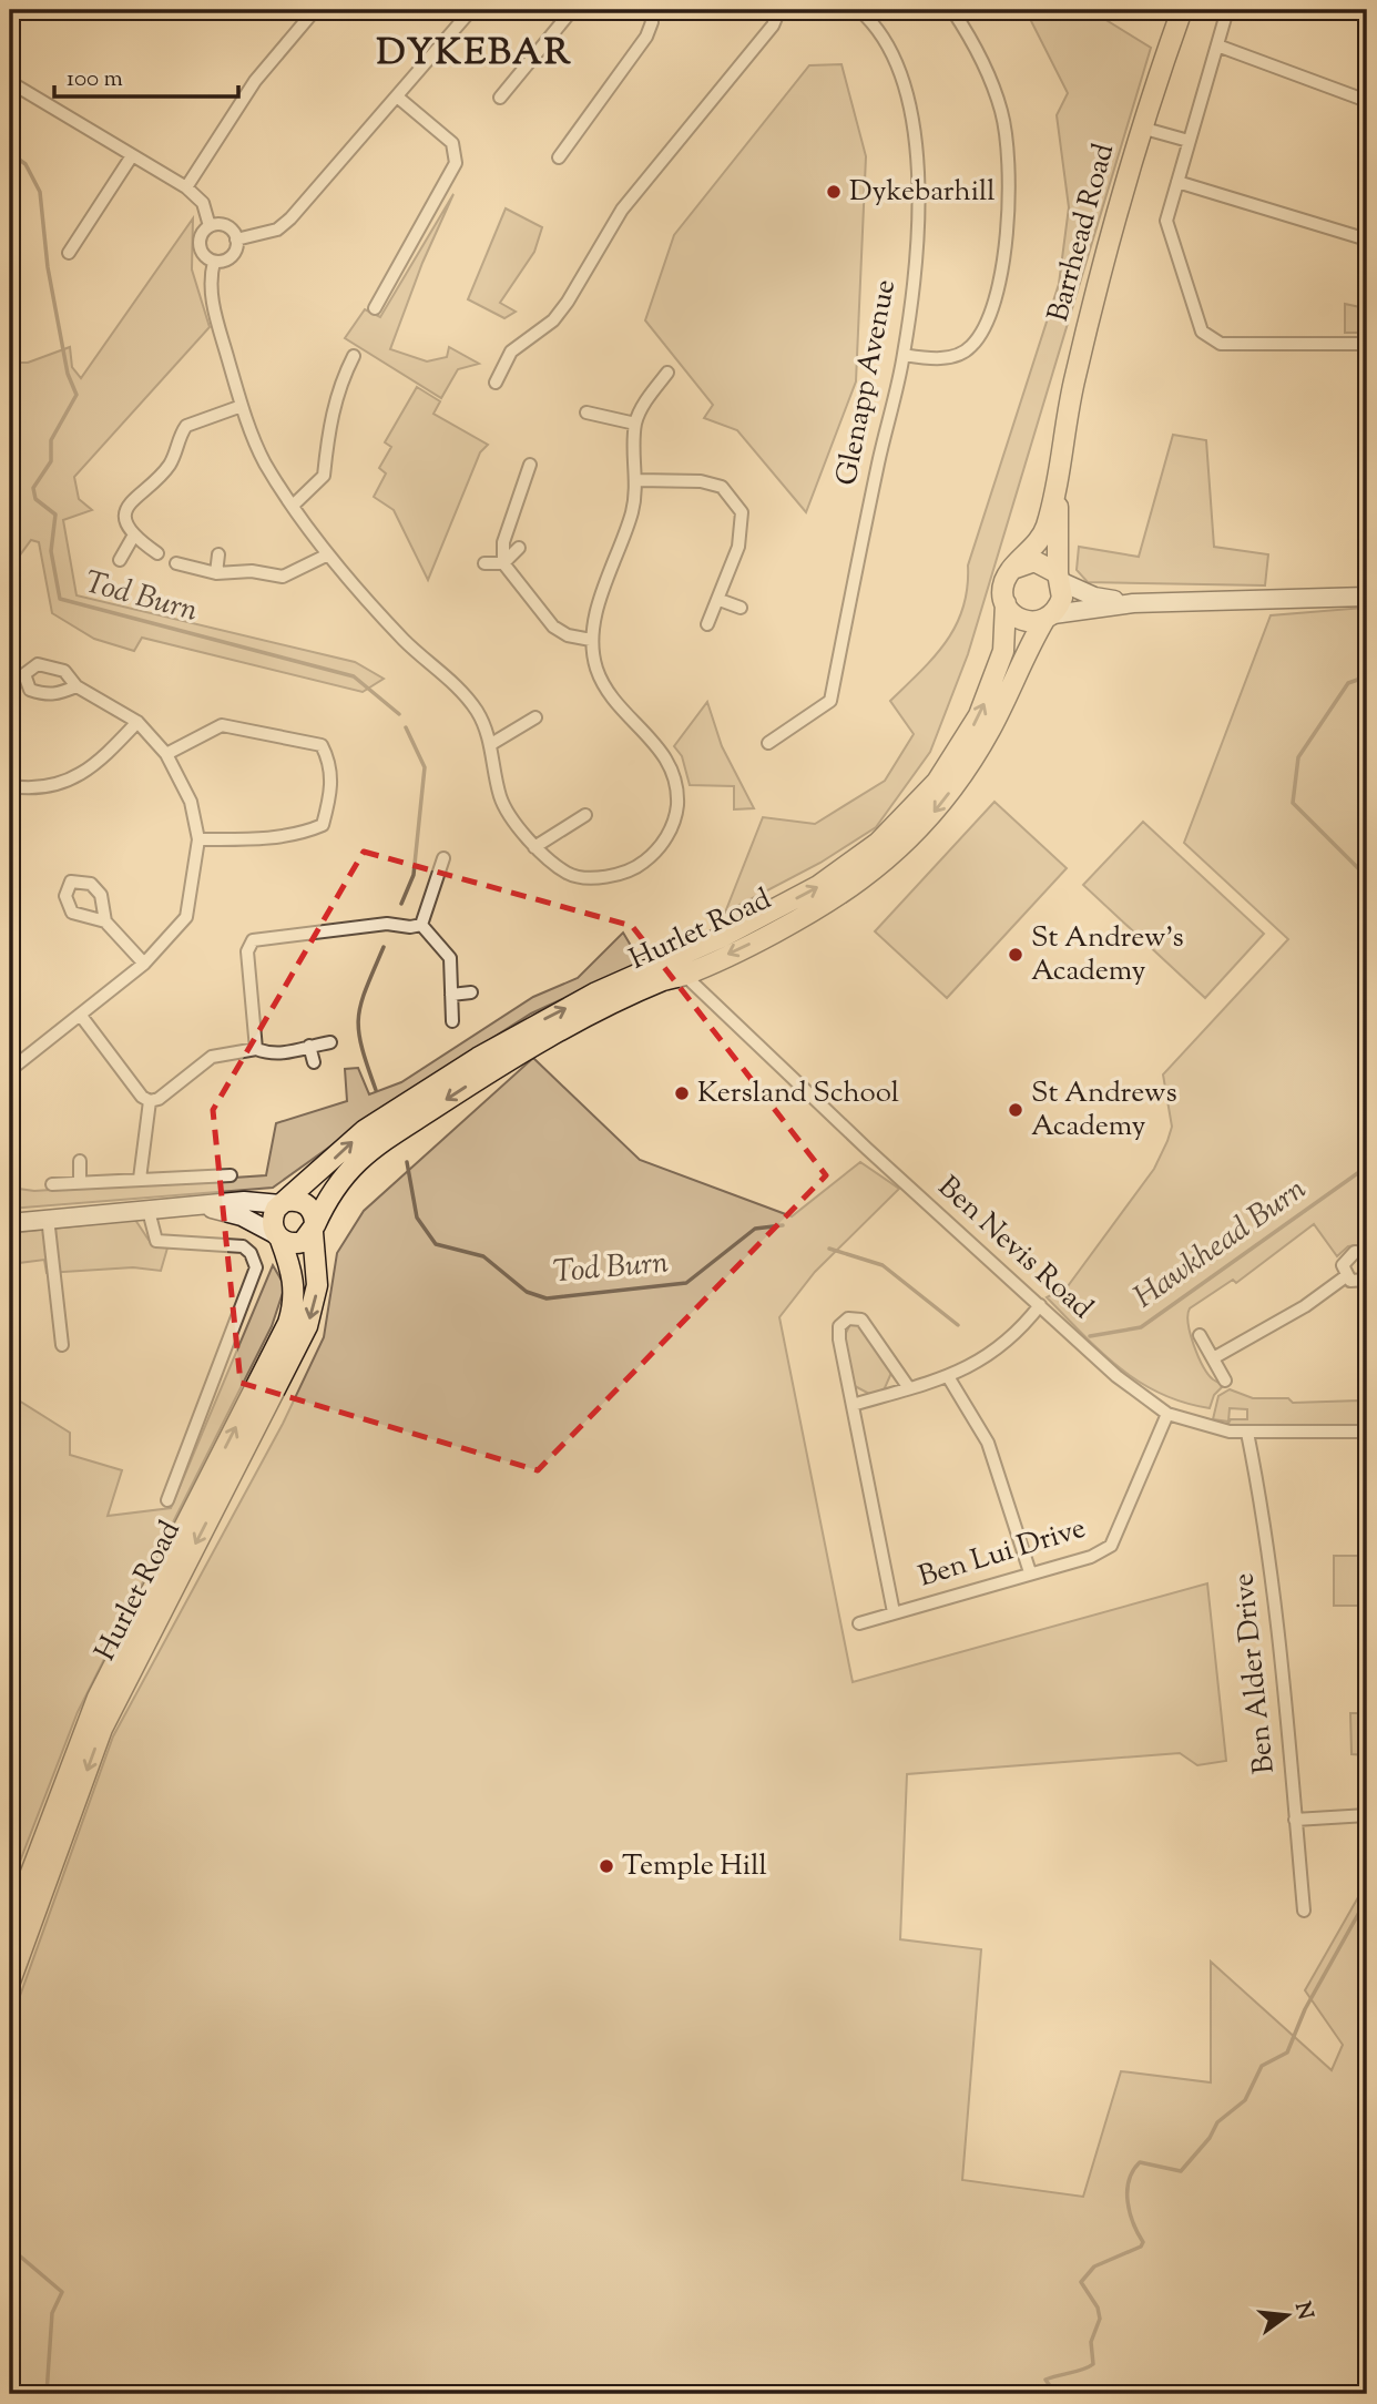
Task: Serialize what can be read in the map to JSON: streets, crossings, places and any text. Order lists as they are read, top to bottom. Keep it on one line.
{"streets":{"main road":["Barrhead Road","Hurlet Road"],"street":["Glenapp Avenue","Ben Nevis Road","Ben Lui Drive","Ben Alder Drive"]},"crossings":[["Barrhead Road","Hurlet Road"],["Hurlet Road","Ben Nevis Road"],["Ben Nevis Road","Ben Lui Drive"],["Ben Nevis Road","Ben Alder Drive"]],"districts":["DYKEBAR"],"water":["Tod Burn","Hawkhead Burn"],"places":["Dykebarhill","St Andrew's Academy","Kersland School","St Andrews Academy","Temple Hill"],"scale_bar":"100 m","north":"right"}
